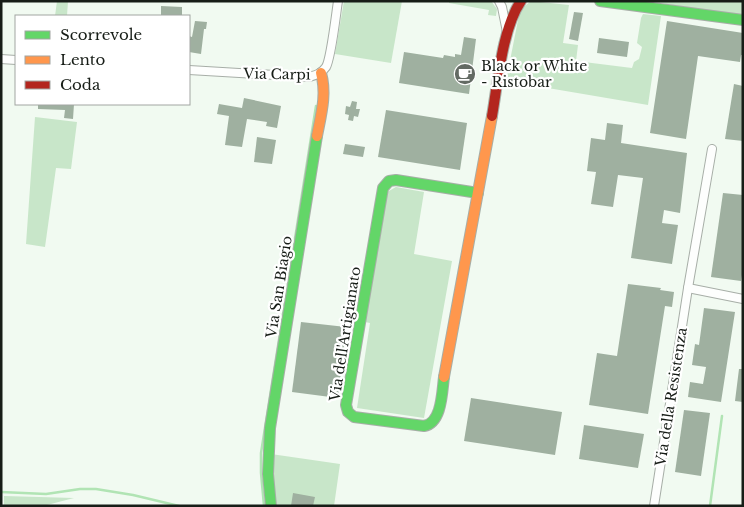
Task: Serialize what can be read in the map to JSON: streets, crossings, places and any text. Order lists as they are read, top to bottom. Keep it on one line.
{"streets":{"street":["Via Carpi","Via San Biagio","Via dell'Artigianato","Via della Resistenza"]},"crossings":[["Via Carpi","Via San Biagio"]],"places":{"cafe":["Black or White - Ristobar"]},"legend":["Scorrevole","Lento","Coda"]}
